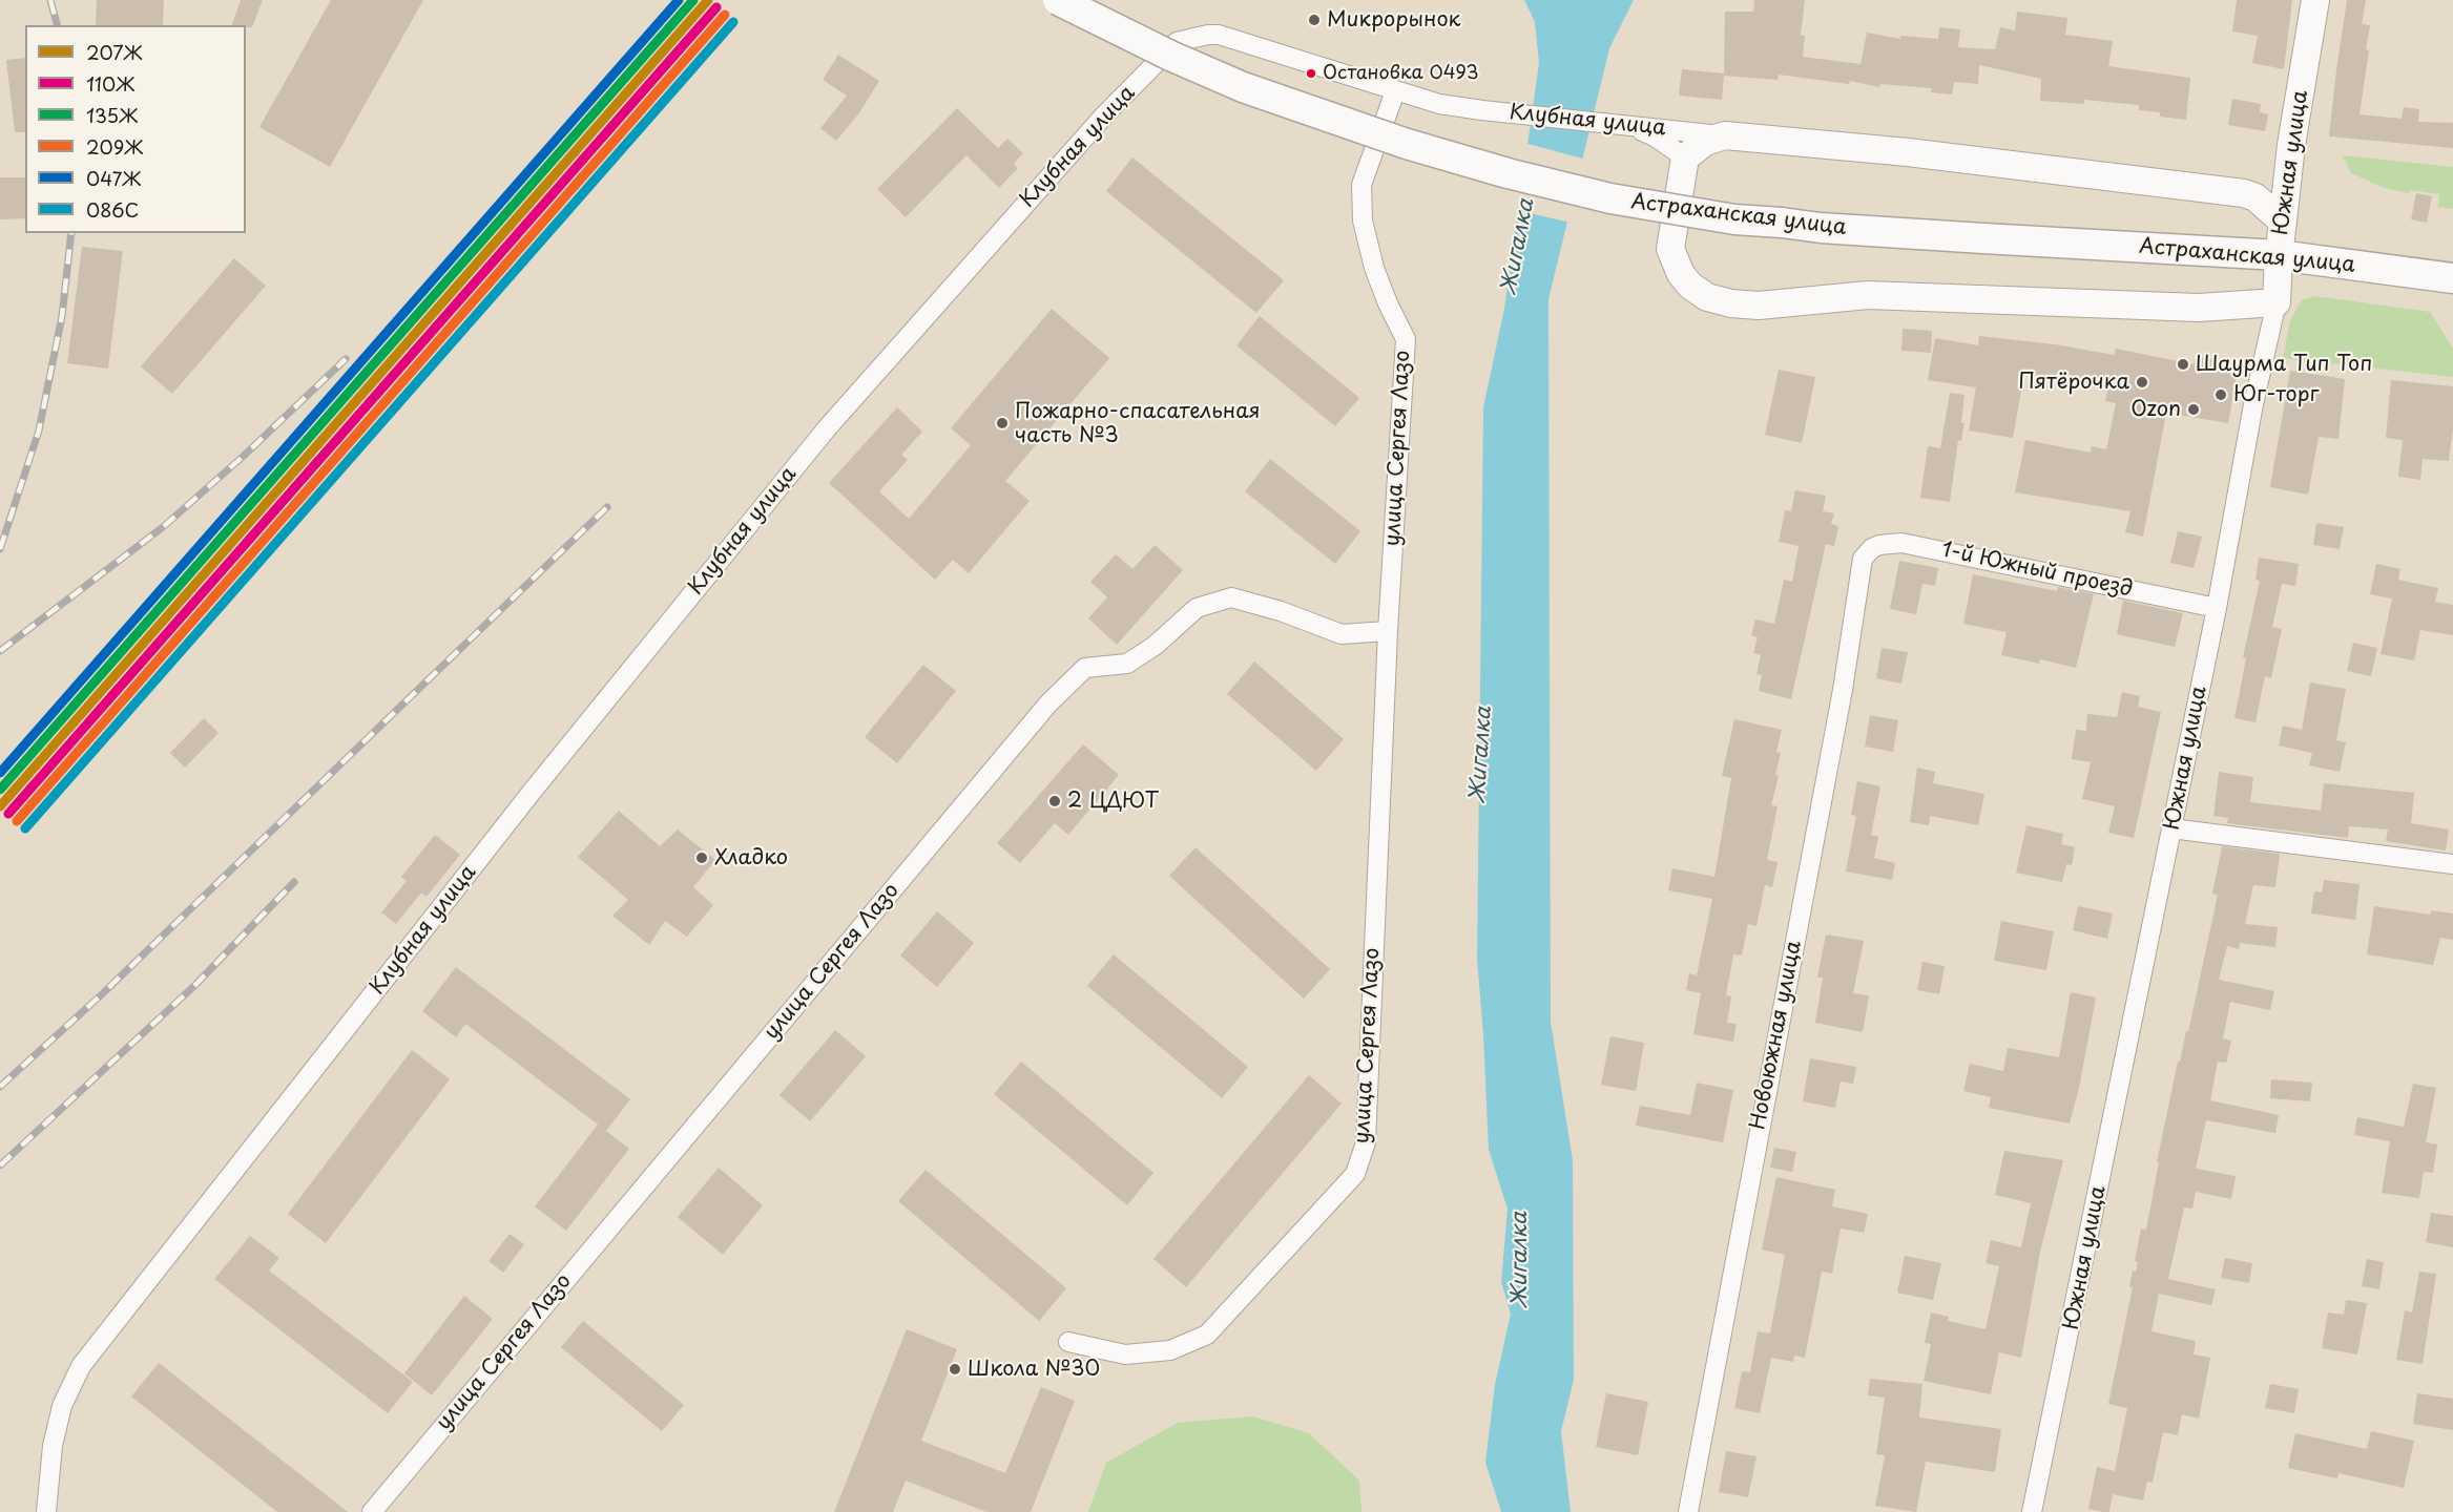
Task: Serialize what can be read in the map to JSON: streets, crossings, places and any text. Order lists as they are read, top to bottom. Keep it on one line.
{"streets":{"main road":["Астраханская улица"],"street":["Клубная улица","Южная улица","улица Сергея Лазо","1-й Южный проезд","Новоюжная улица"]},"crossings":[["Клубная улица","улица Сергея Лазо"],["Южная улица","Астраханская улица"],["Южная улица","1-й Южный проезд"],["1-й Южный проезд","Новоюжная улица"]],"water":["Жигалка"],"places":["Микрорынок","Остановка 0493","Шаурма Тип Топ","Пятёрочка","Юг-торг","Ozon","Пожарно-спасательная часть №3","2 ЦДЮТ","Хладко","Школа №30"],"lines":["transit line 207Ж","transit line 135Ж","transit line 047Ж","transit line 110Ж","transit line 209Ж","transit line 086С"],"legend":["207Ж","110Ж","135Ж","209Ж","047Ж","086С"]}
